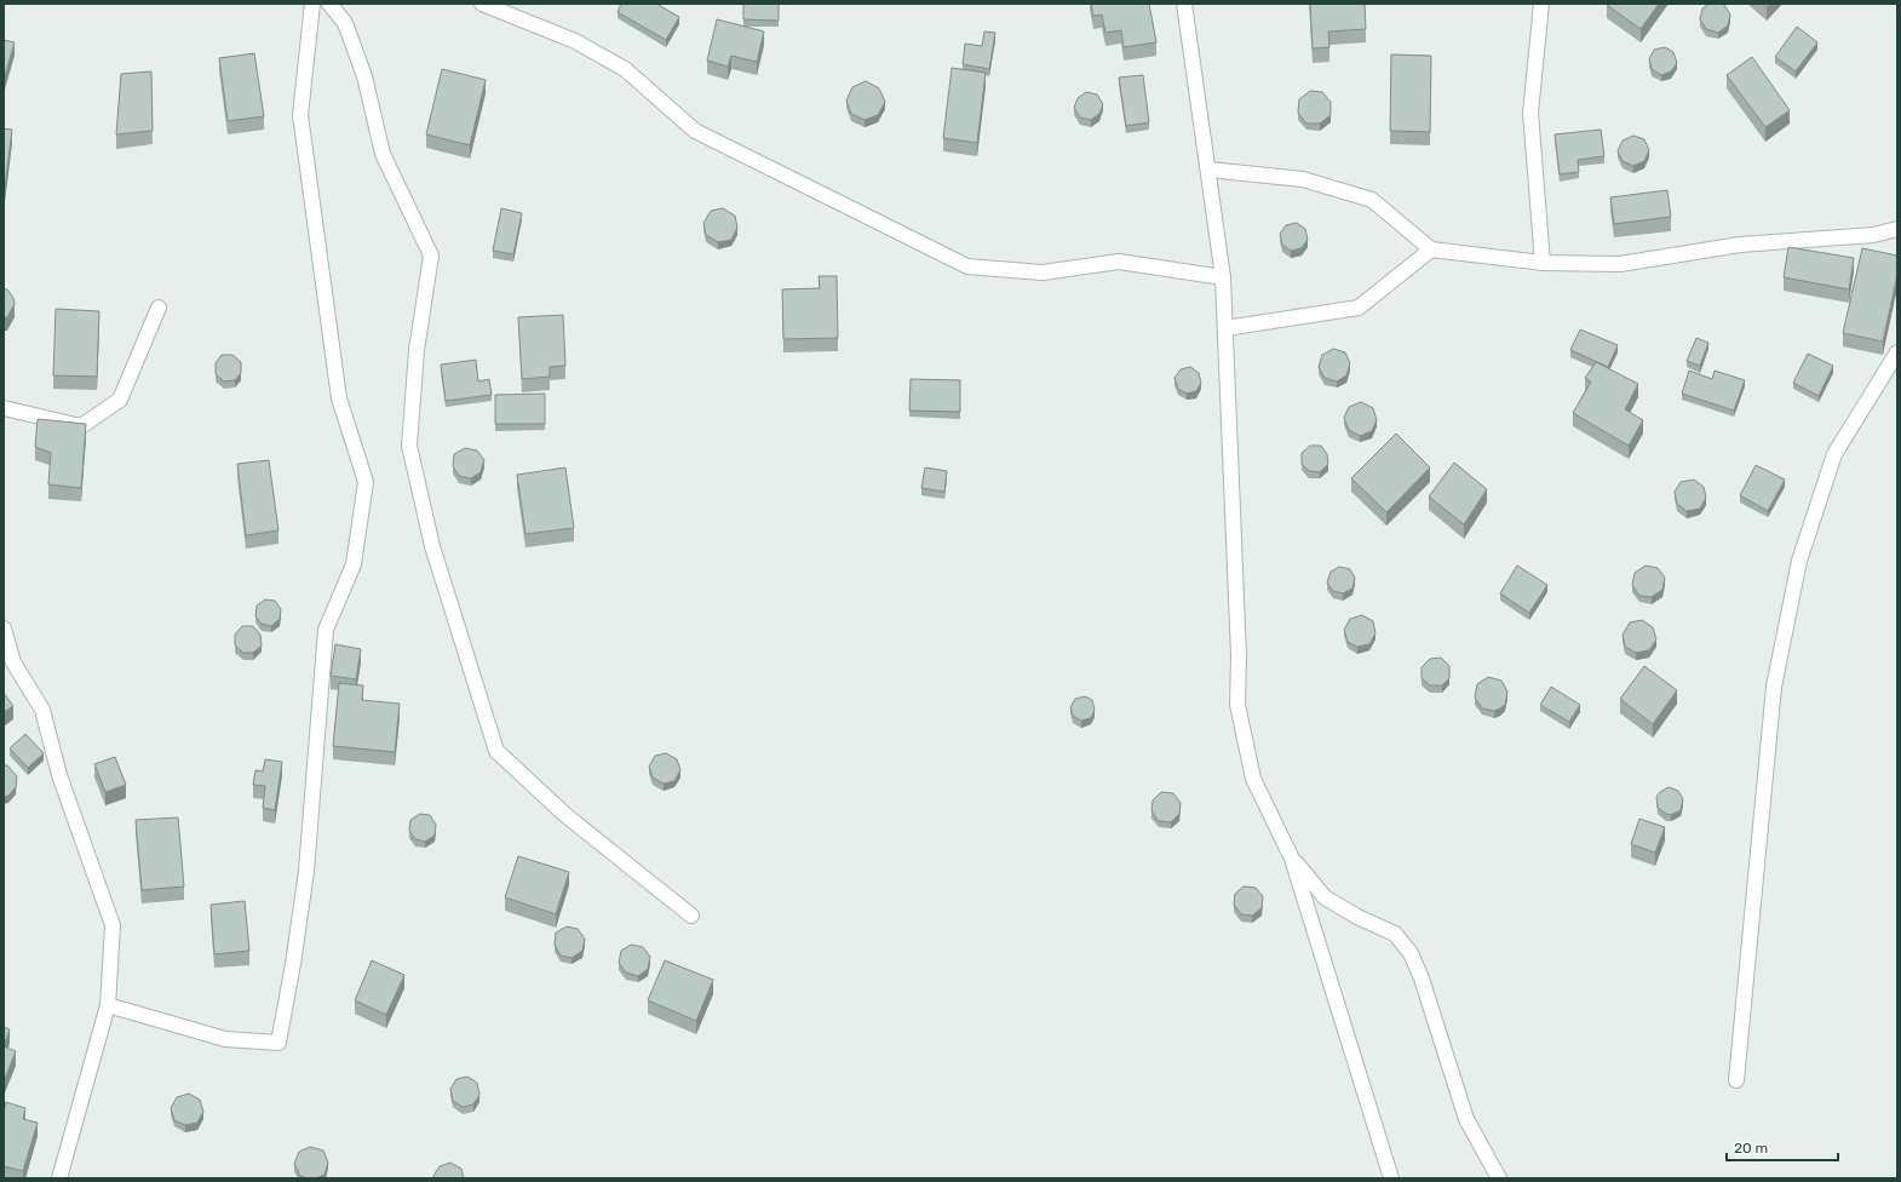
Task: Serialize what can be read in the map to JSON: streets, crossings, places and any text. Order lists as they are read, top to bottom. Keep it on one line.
{"scale_bar":"20 m"}
